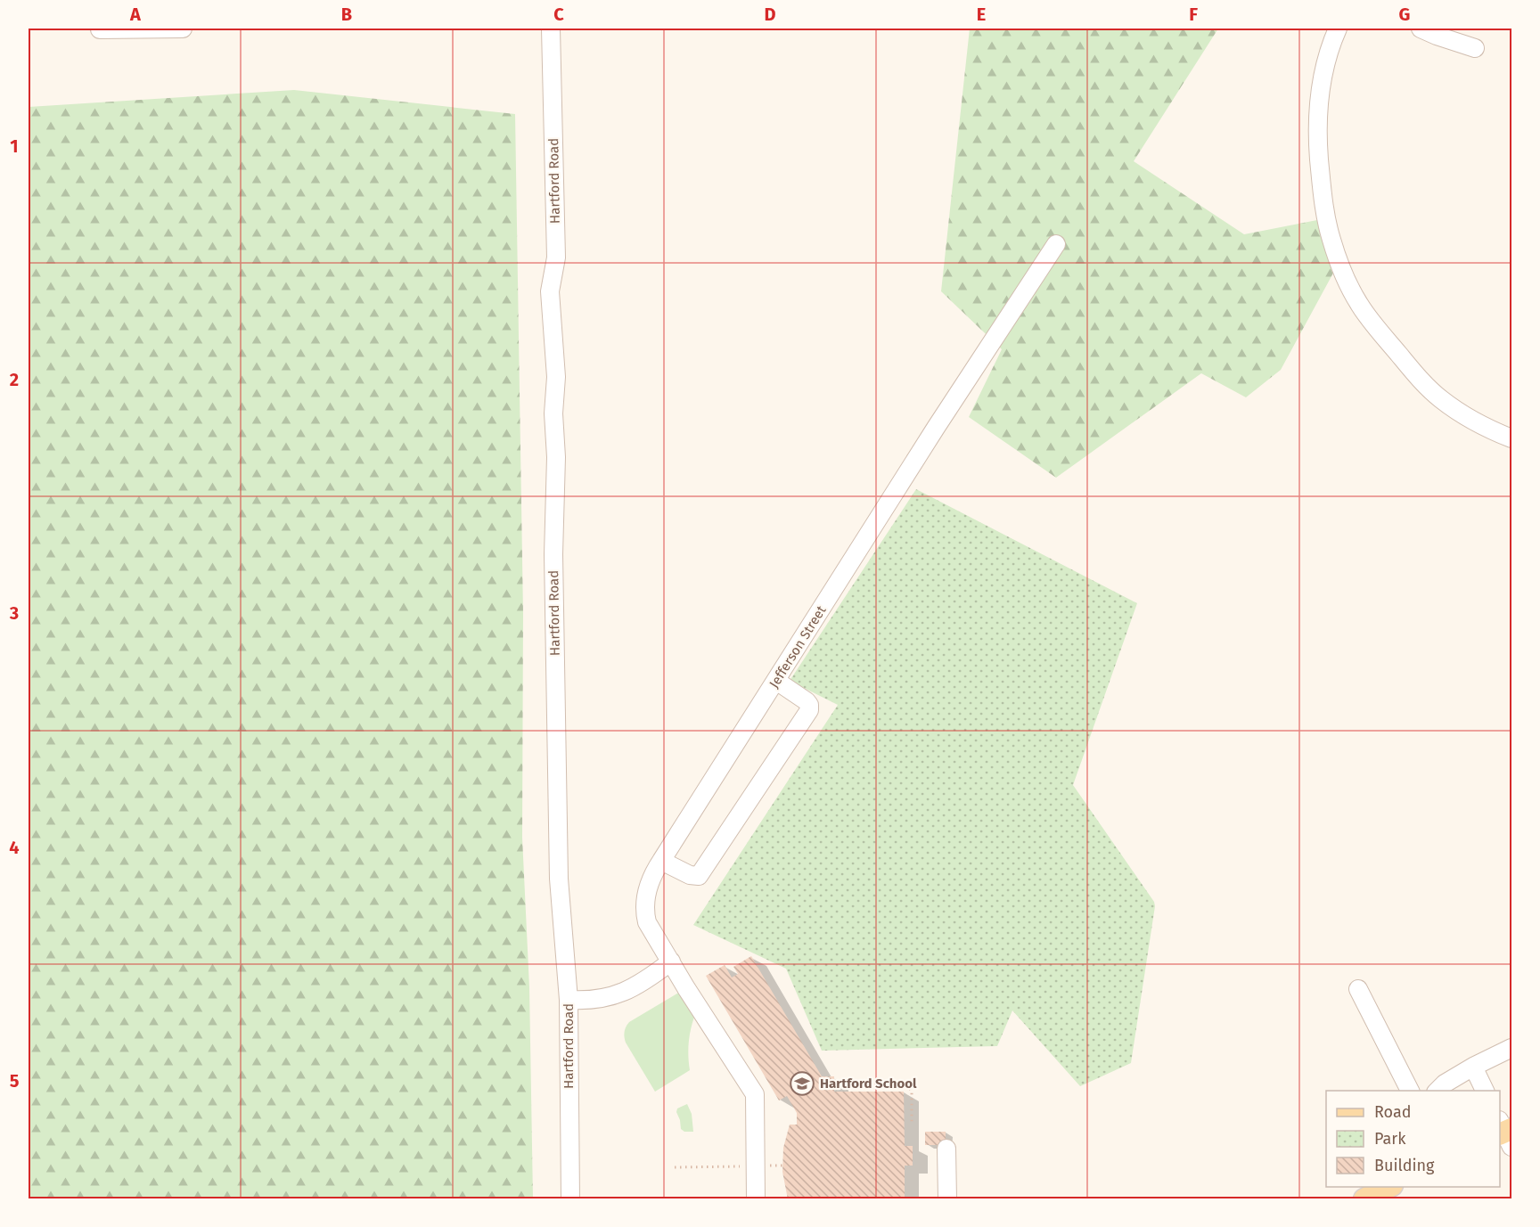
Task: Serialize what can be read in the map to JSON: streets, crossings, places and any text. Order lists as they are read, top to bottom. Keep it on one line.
{"streets":{"street":["Hartford Road","Jefferson Street"]},"places":{"school or university":["Hartford School"]},"legend":["Road","Park","Building"],"grid":{"columns":["A","B","C","D","E","F","G"],"rows":["1","2","3","4","5"]}}
